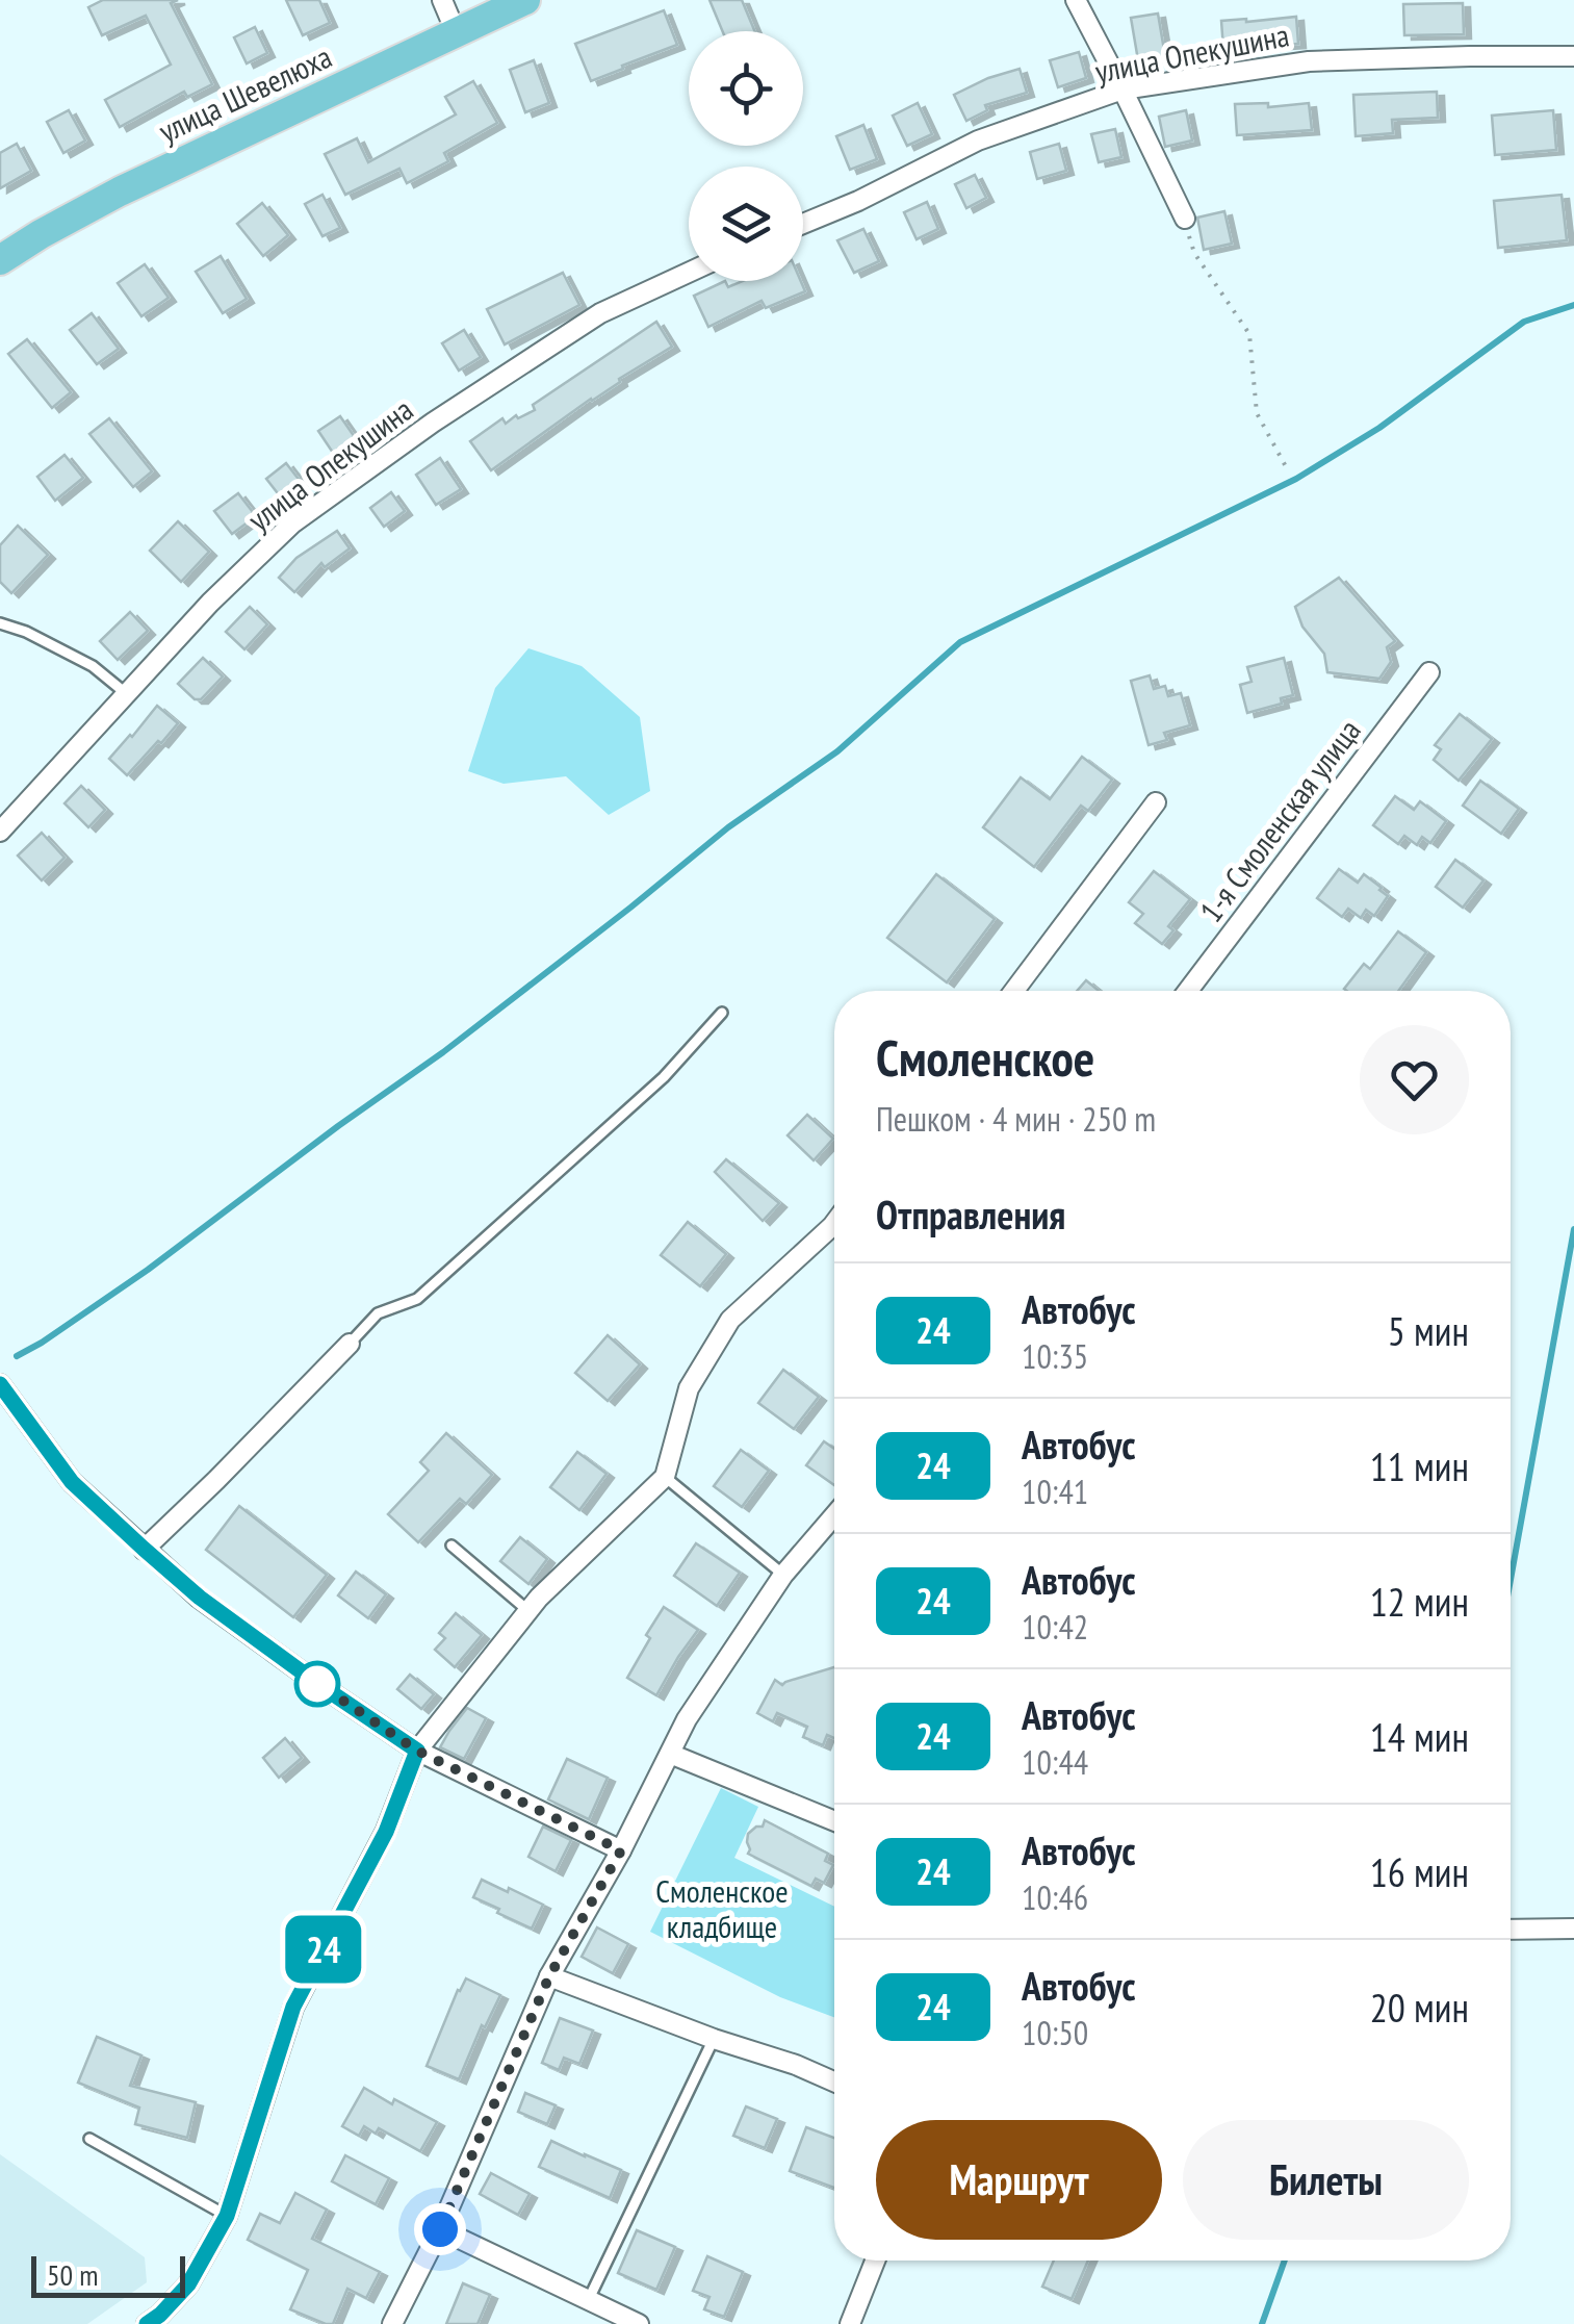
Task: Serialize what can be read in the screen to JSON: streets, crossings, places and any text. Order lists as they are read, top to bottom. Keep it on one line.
{"streets":{"main road":["улица Шевелюха"],"street":["улица Опекушина","1-я Смоленская улица"]},"parks":["Смоленское кладбище"],"lines":["bus line 24"],"scale_bar":"50 m","page":{"on_map":"24","heading":[["Смоленское","Пешком · 4 мин · 250 m"],"Отправления"],"list":[{"mark":"24","name":"Автобус","note":"10:35","value":"5 мин"},{"mark":"24","name":"Автобус","note":"10:41","value":"11 мин"},{"mark":"24","name":"Автобус","note":"10:42","value":"12 мин"},{"mark":"24","name":"Автобус","note":"10:44","value":"14 мин"},{"mark":"24","name":"Автобус","note":"10:46","value":"16 мин"},{"mark":"24","name":"Автобус","note":"10:50","value":"20 мин"}],"buttons":["Маршрут","Билеты"],"scale":"50 m"}}
